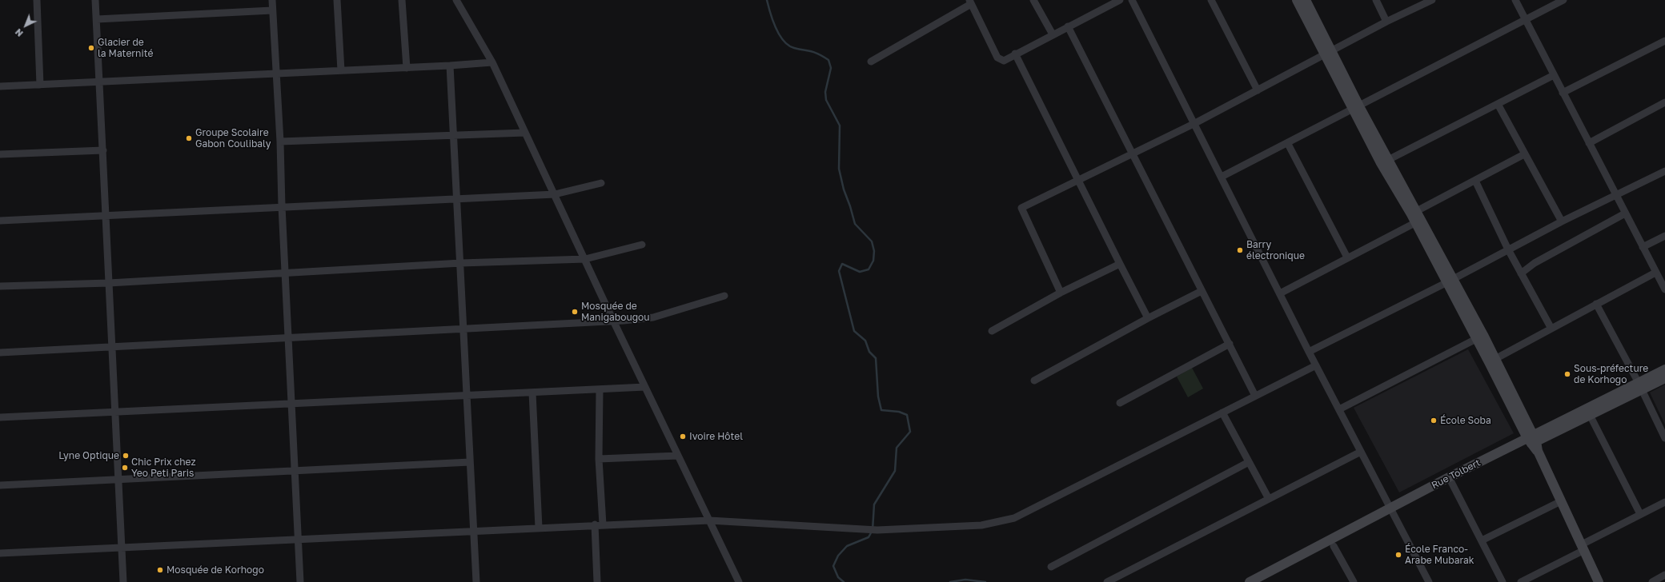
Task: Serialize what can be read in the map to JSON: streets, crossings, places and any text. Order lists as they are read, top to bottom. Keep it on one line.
{"streets":{"street":["Rue Tolbert"]},"places":["Glacier de la Maternité","Groupe Scolaire Gabon Coulibaly","Barry électronique","Mosquée de Manigabougou","Sous-préfecture de Korhogo","École Soba","Ivoire Hôtel","Lyne Optique","Chic Prix chez Yeo Peti Paris","École Franco- Arabe Mubarak","Mosquée de Korhogo"],"north":"bottom left"}
